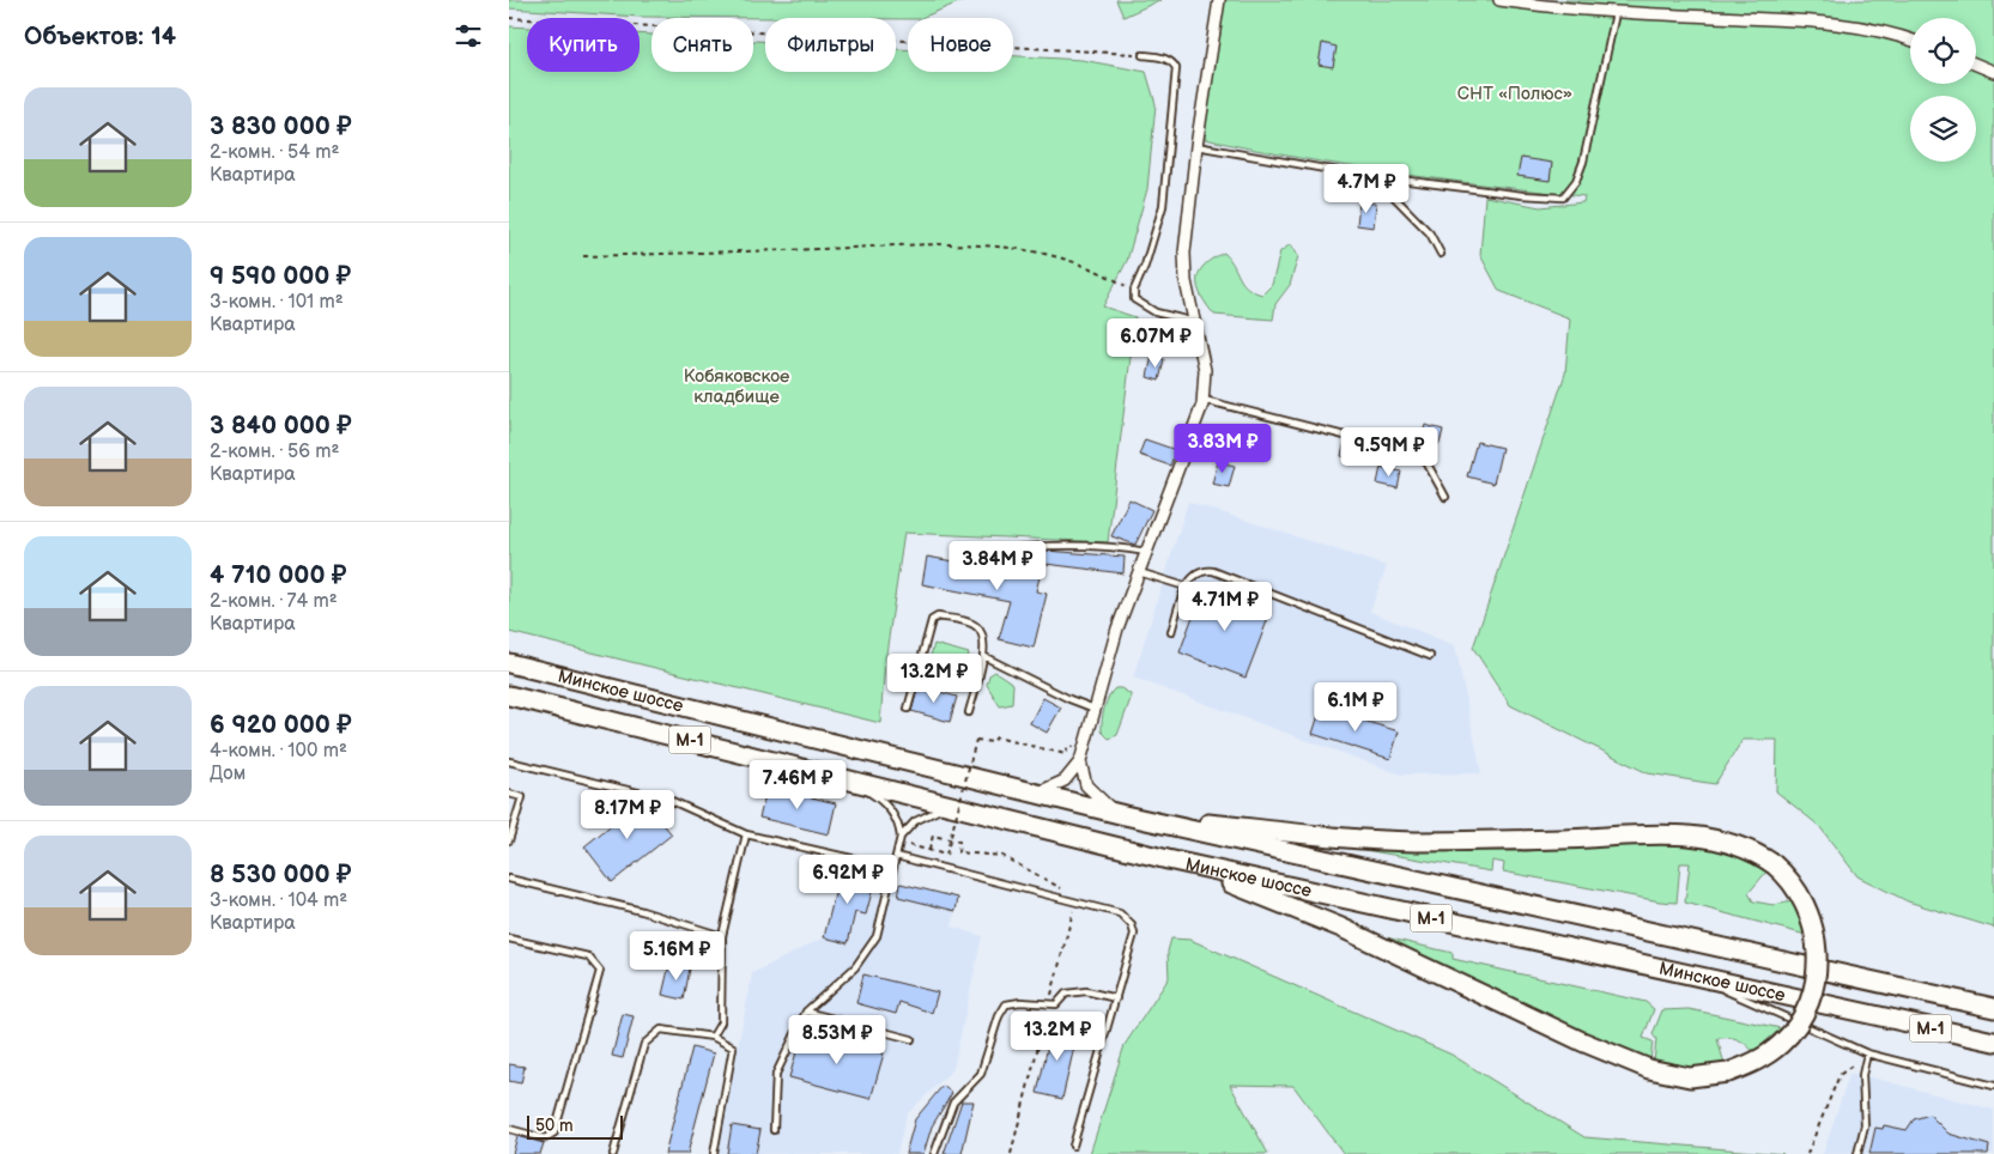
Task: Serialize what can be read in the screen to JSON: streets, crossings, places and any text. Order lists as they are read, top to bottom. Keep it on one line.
{"streets":{"highway":["Минское шоссе","М-1"]},"parks":["СНТ «Полюс»","Кобяковское кладбище"],"scale_bar":"50 m","page":{"heading":"Объектов: 14","chip":["Купить","Снять","Фильтры","Новое"],"list":[{"name":"3 830 000 ₽","note":"2-комн. · 54 m² · Квартира"},{"name":"9 590 000 ₽","note":"3-комн. · 101 m² · Квартира"},{"name":"3 840 000 ₽","note":"2-комн. · 56 m² · Квартира"},{"name":"4 710 000 ₽","note":"2-комн. · 74 m² · Квартира"},{"name":"6 920 000 ₽","note":"4-комн. · 100 m² · Дом"},{"name":"8 530 000 ₽","note":"3-комн. · 104 m² · Квартира"}],"price":["4.7M ₽","6.07M ₽","3.83M ₽","9.59M ₽","3.84M ₽","4.71M ₽","13.2M ₽","6.1M ₽","7.46M ₽","8.17M ₽","6.92M ₽","5.16M ₽","13.2M ₽","8.53M ₽"],"scale":"50 m"}}
